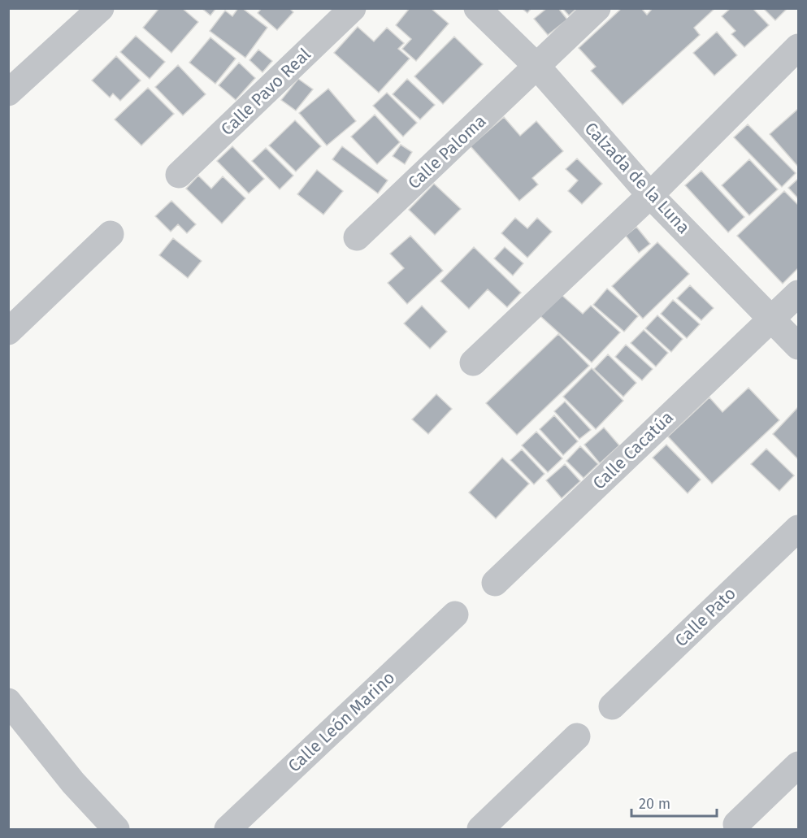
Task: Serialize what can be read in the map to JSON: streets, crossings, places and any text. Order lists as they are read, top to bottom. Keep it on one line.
{"streets":{"street":["Calle Pavo Real","Calle Paloma","Calzada de la Luna","Calle Cacatúa","Calle Pato","Calle León Marino"]},"crossings":[["Calle Paloma","Calzada de la Luna"],["Calzada de la Luna","Calle Cacatúa"]],"scale_bar":"20 m"}
